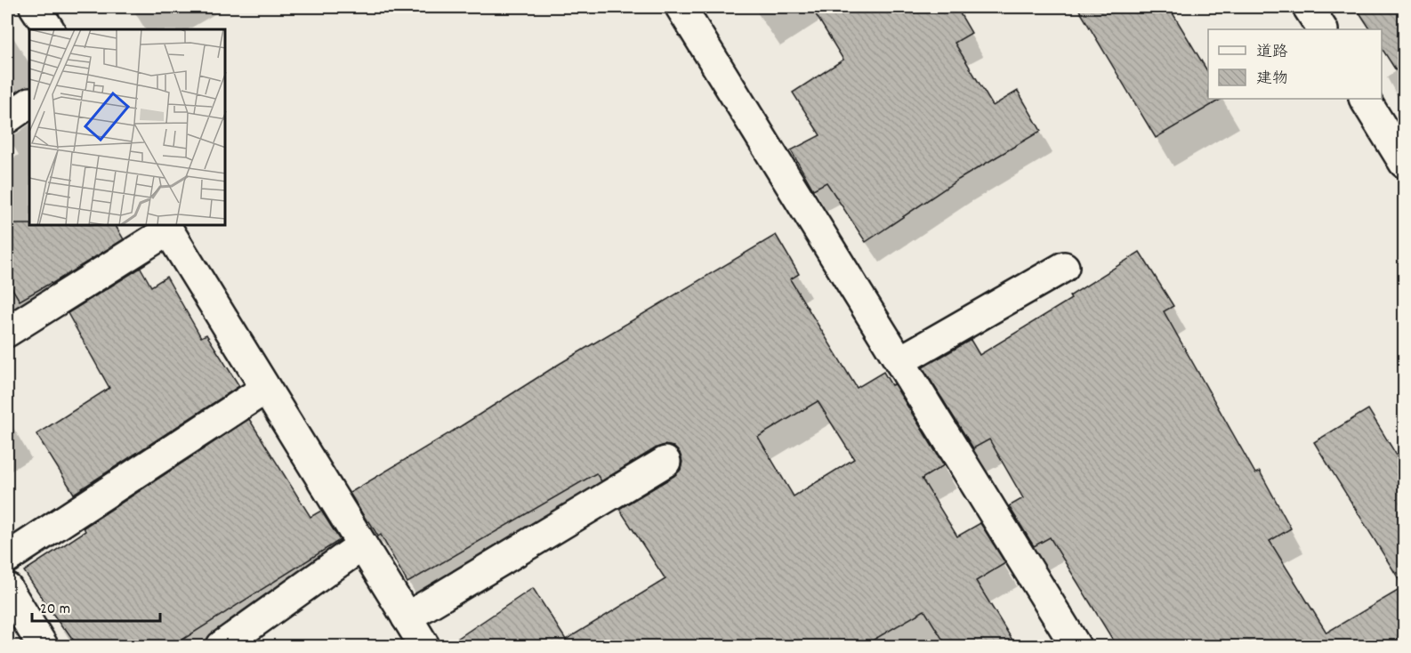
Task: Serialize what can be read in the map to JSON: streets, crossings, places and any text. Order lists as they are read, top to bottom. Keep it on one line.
{"legend":["道路","建物"],"scale_bar":"20 m"}
